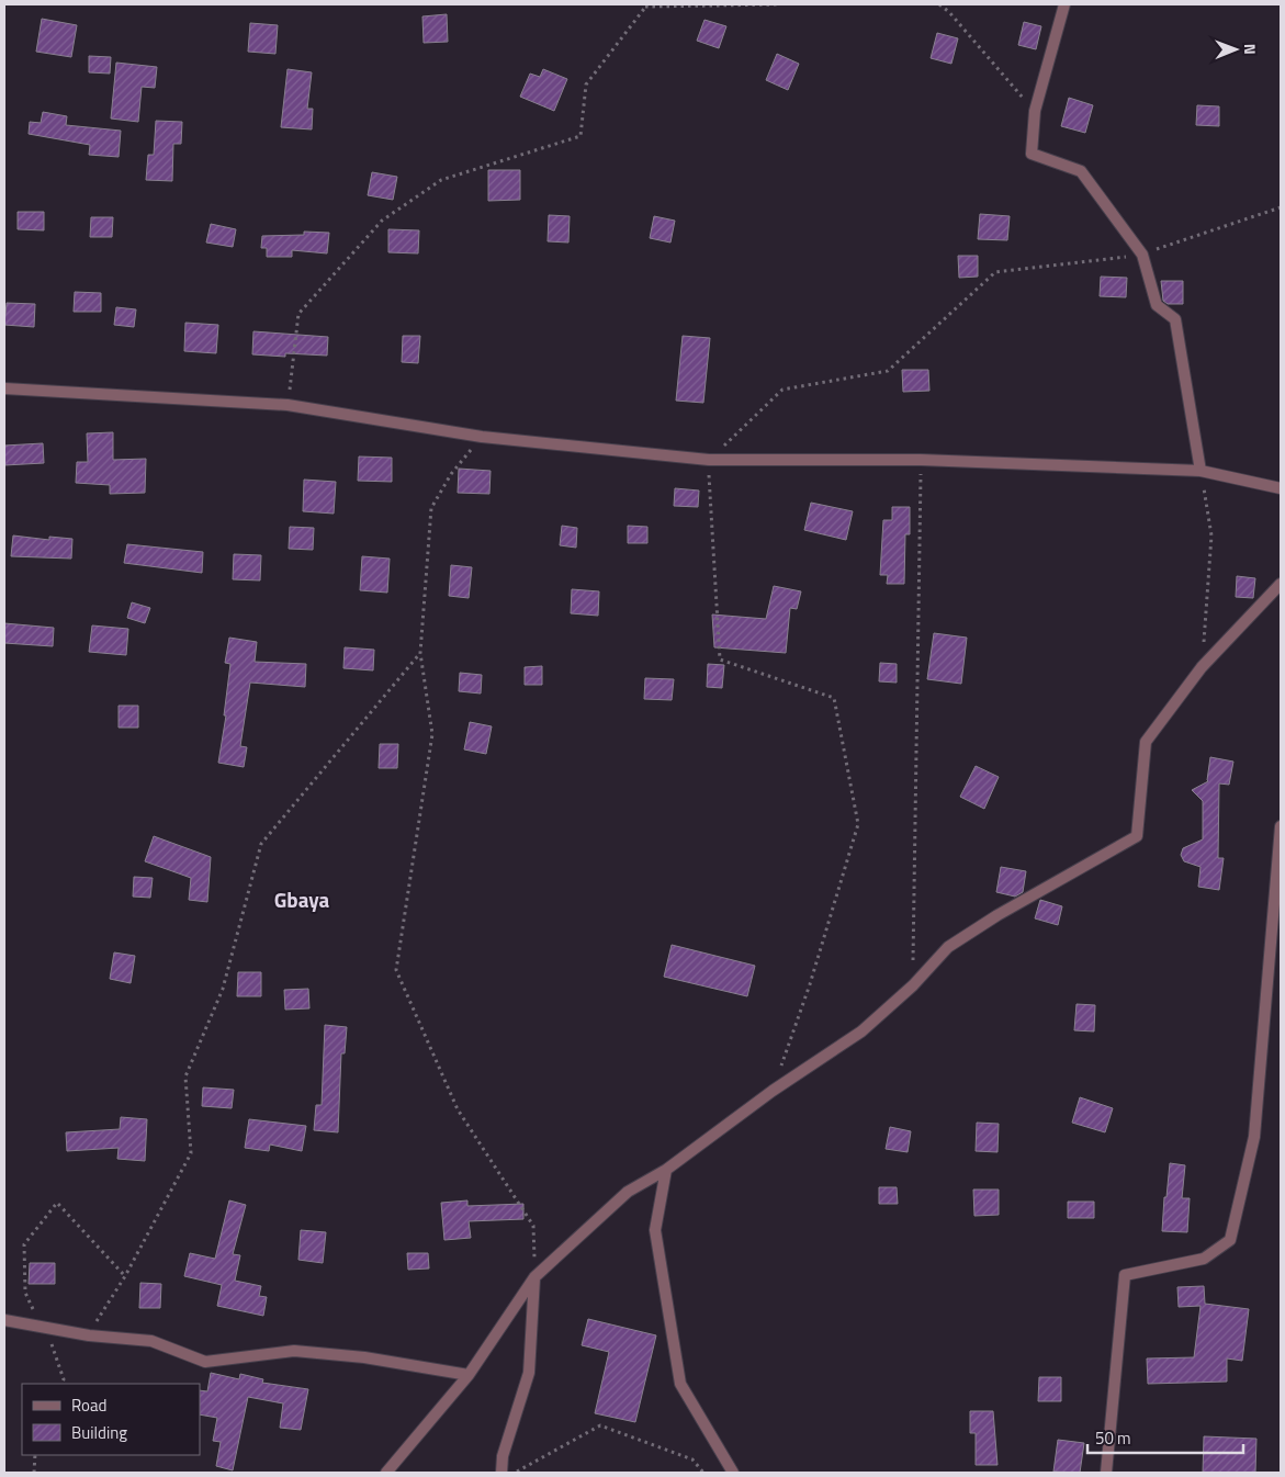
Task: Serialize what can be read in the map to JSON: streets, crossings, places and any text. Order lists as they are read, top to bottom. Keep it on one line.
{"districts":["Gbaya"],"legend":["Road","Building"],"scale_bar":"50 m","north":"right"}
